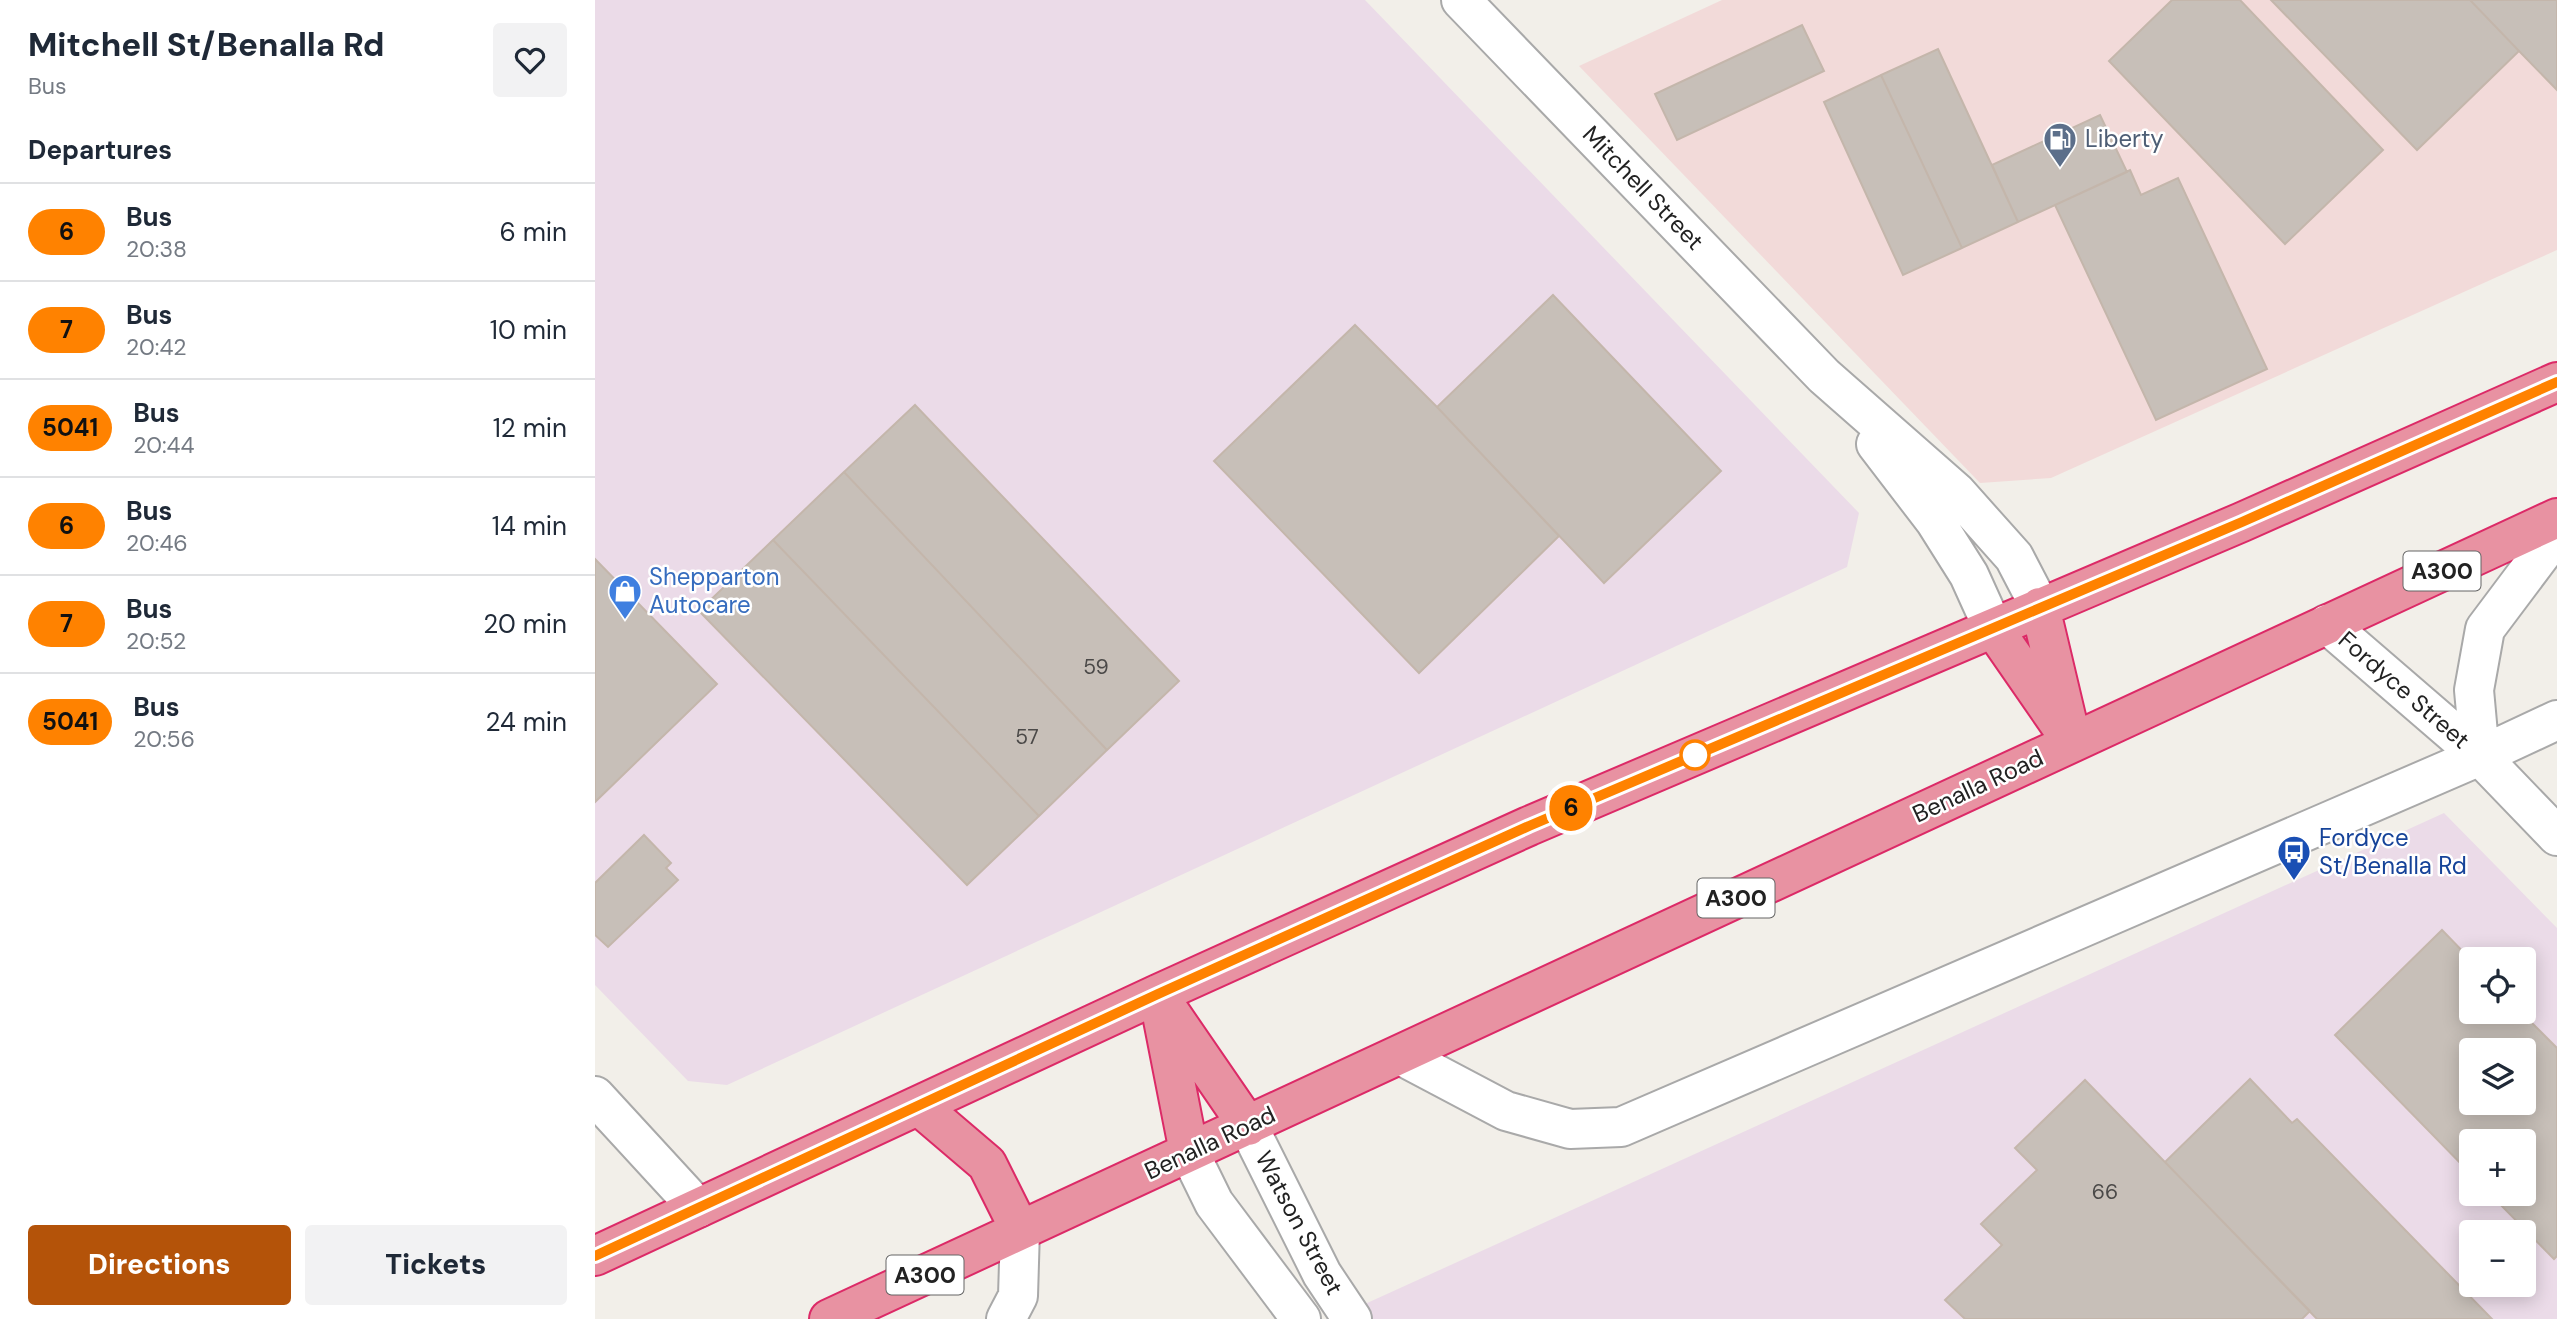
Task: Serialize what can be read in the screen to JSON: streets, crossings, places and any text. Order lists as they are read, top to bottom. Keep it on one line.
{"streets":{"highway":["A300","Benalla Road"],"street":["Mitchell Street","Fordyce Street","Watson Street"]},"crossings":[["Fordyce Street","Benalla Road"],["Benalla Road","Watson Street"]],"places":{"fuel station":["Liberty"],"shop":["Shepparton Autocare"],"bus stop":["Fordyce St/Benalla Rd"]},"lines":["bus line 6"],"house_numbers":["59","57","66"],"page":{"heading":[["Mitchell St/Benalla Rd","Bus"],"Departures"],"on_map":"6","list":[{"mark":"6","name":"Bus","note":"20:38","value":"6 min"},{"mark":"7","name":"Bus","note":"20:42","value":"10 min"},{"mark":"5041","name":"Bus","note":"20:44","value":"12 min"},{"mark":"6","name":"Bus","note":"20:46","value":"14 min"},{"mark":"7","name":"Bus","note":"20:52","value":"20 min"},{"mark":"5041","name":"Bus","note":"20:56","value":"24 min"}],"map_buttons":["+","−"],"buttons":["Directions","Tickets"]}}
